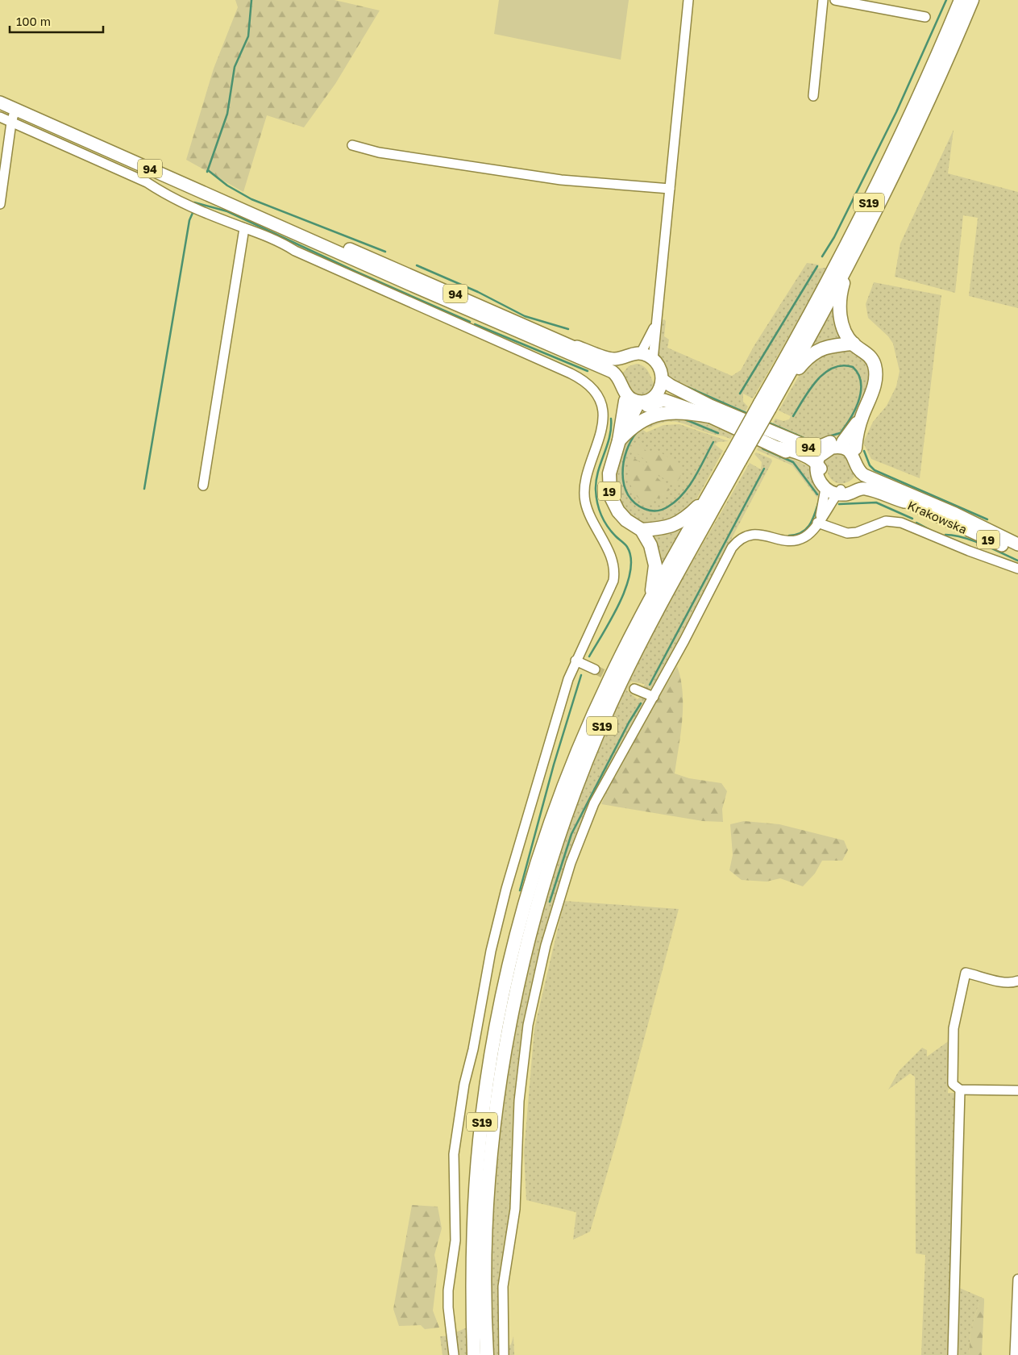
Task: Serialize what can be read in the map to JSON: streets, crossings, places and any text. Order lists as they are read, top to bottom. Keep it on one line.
{"streets":{"highway":["S19","19"],"main road":["94","Krakowska"]},"crossings":[["94","19"],["94","Krakowska"],["19","Krakowska"]],"scale_bar":"100 m"}
